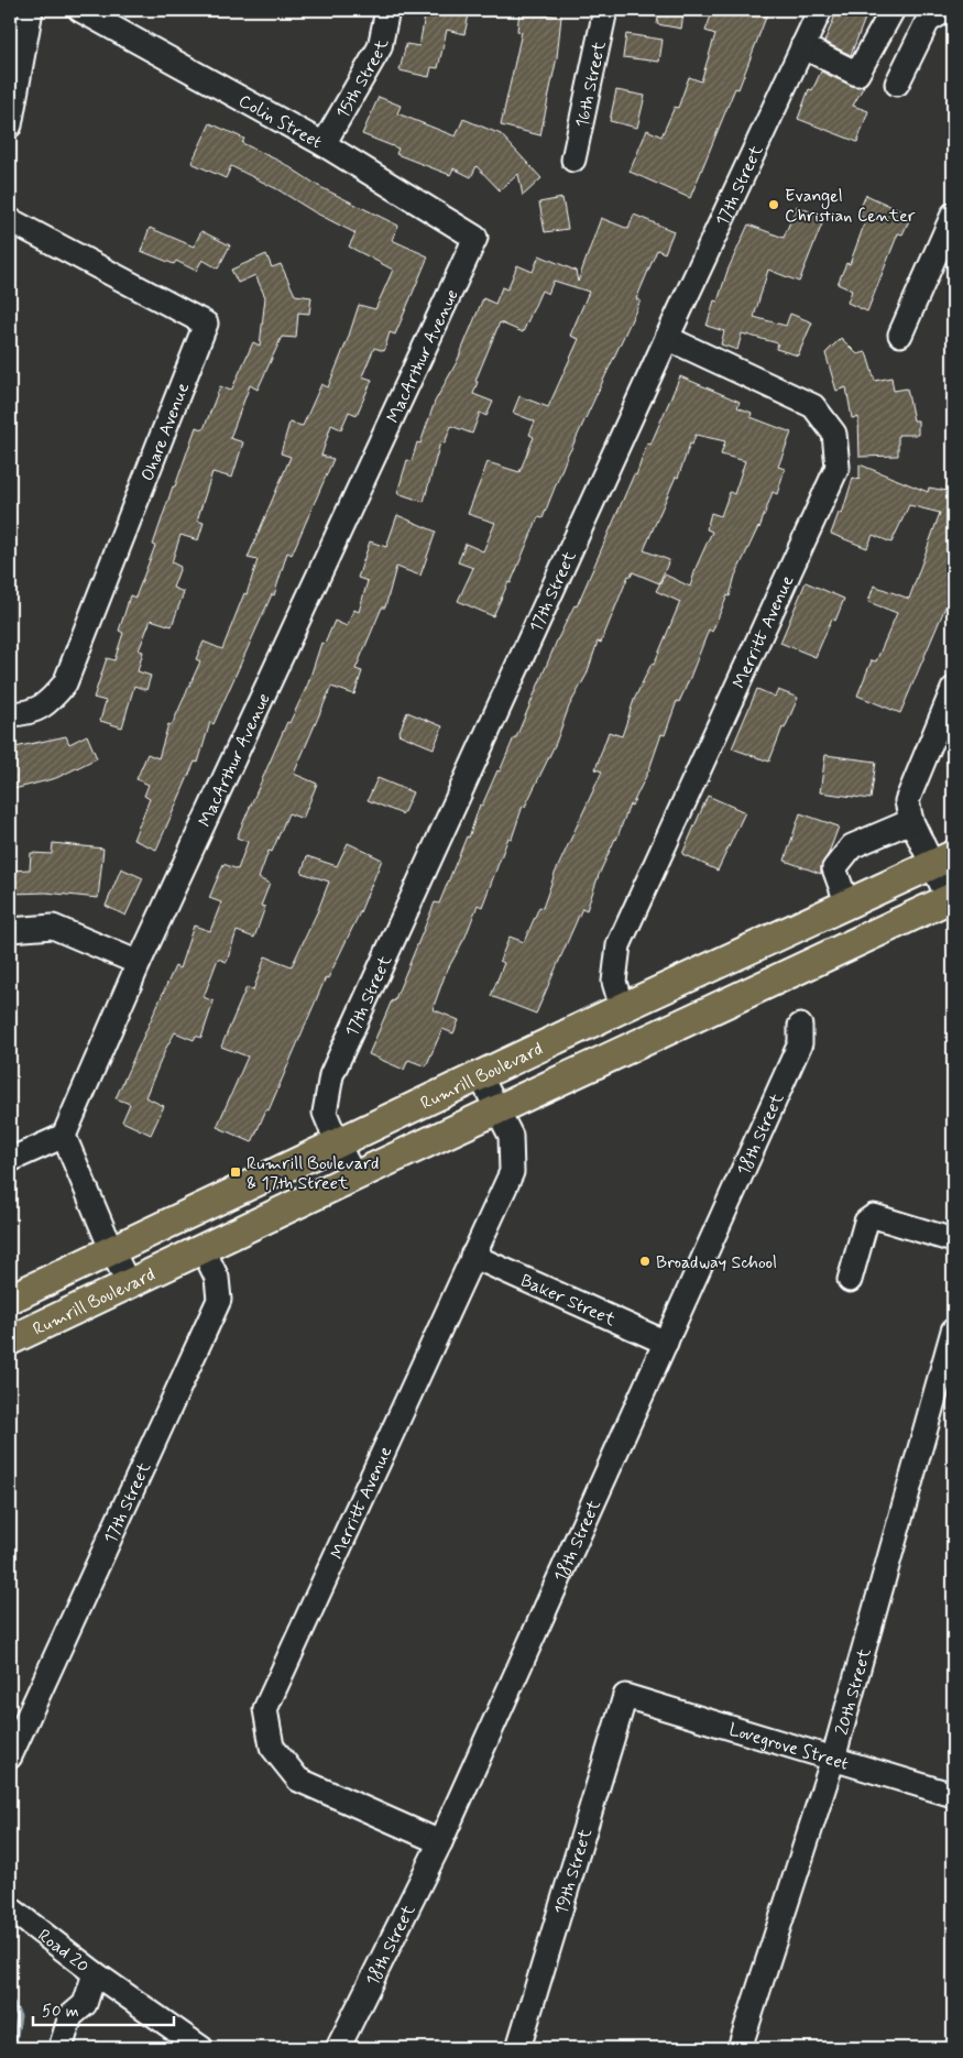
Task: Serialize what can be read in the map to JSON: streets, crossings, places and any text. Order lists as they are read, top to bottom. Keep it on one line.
{"streets":{"main road":["Rumrill Boulevard"],"street":["15th Street","16th Street","Colin Street","17th Street","MacArthur Avenue","Ohare Avenue","Merritt Avenue","18th Street","Baker Street","20th Street","Lovegrove Street","19th Street","Road 20"]},"crossings":[["15th Street","Colin Street"],["Colin Street","MacArthur Avenue"],["17th Street","Merritt Avenue"],["17th Street","Rumrill Boulevard"],["Merritt Avenue","Rumrill Boulevard"],["Merritt Avenue","18th Street"],["Merritt Avenue","Baker Street"],["18th Street","Baker Street"],["20th Street","Lovegrove Street"],["Lovegrove Street","19th Street"]],"places":{"other":["Evangel Christian Center","Broadway School"],"transit":["Rumrill Boulevard & 17th Street"]},"scale_bar":"50 m"}
